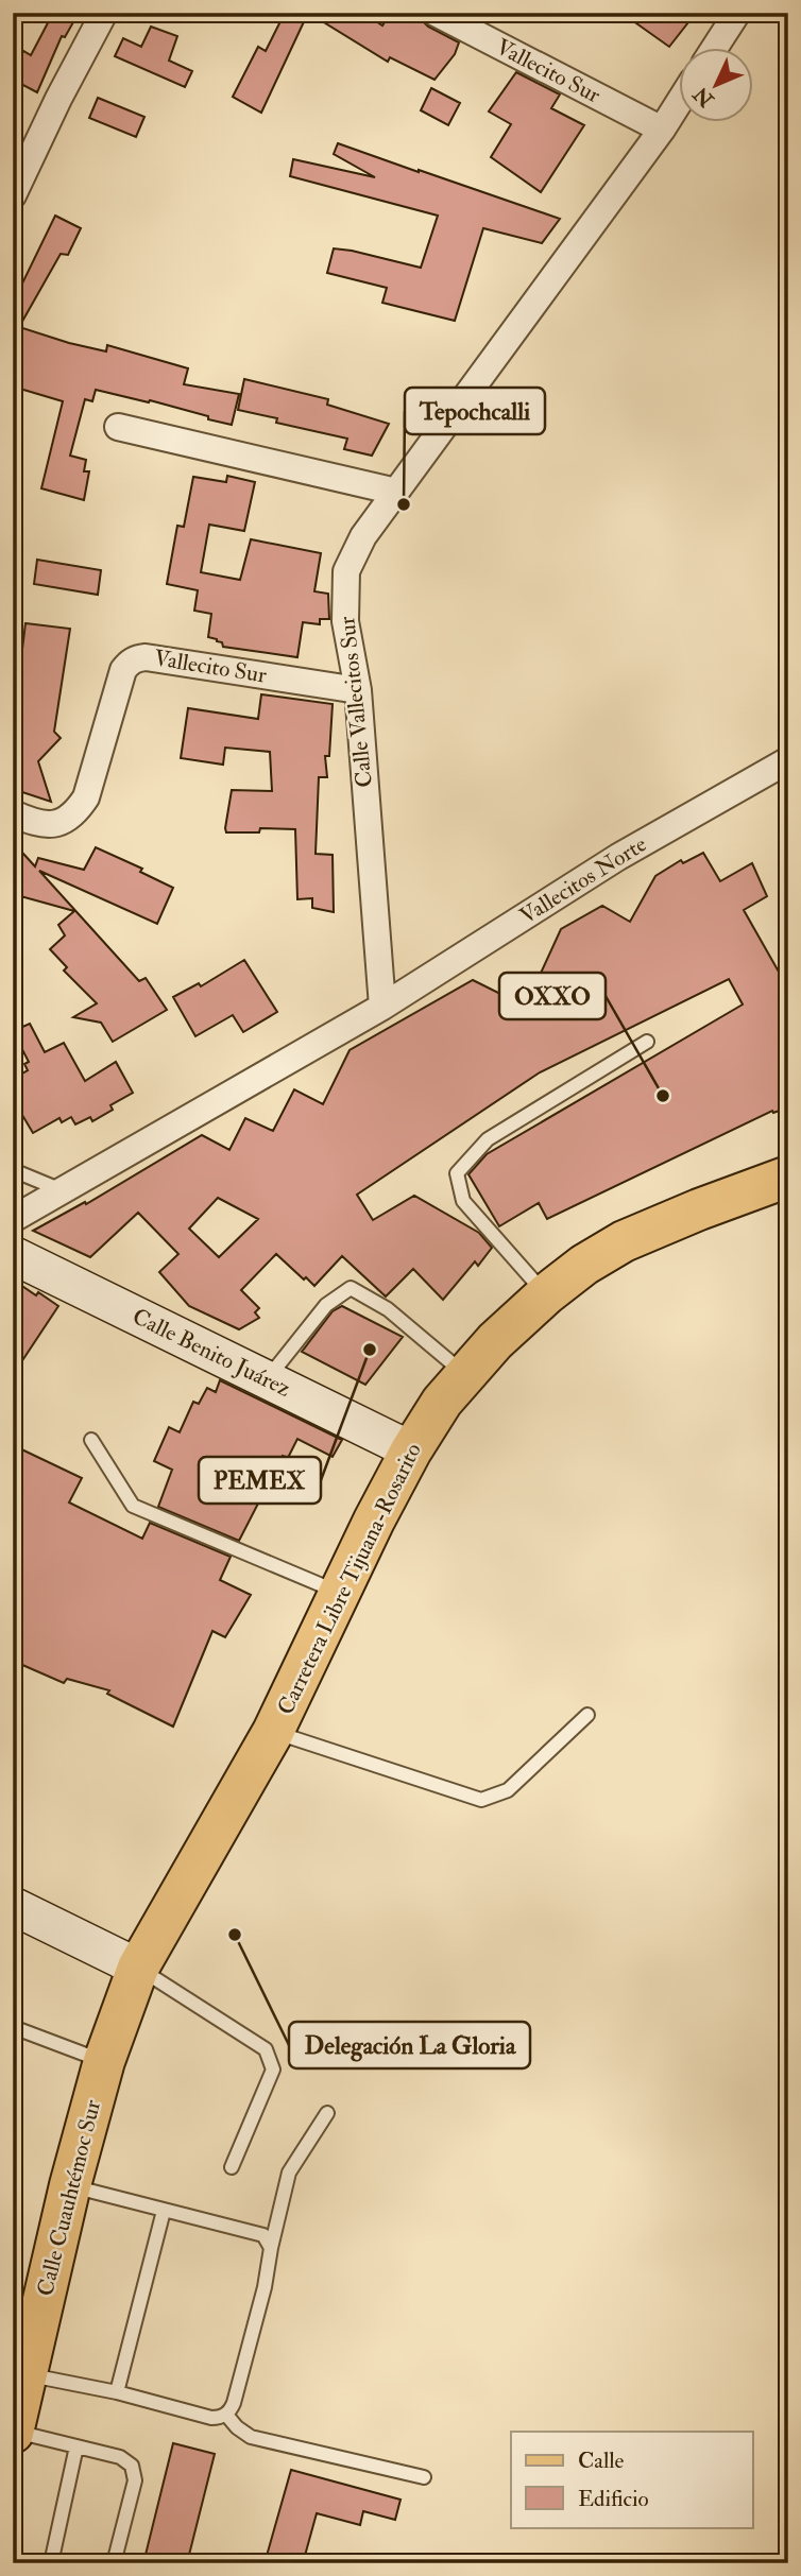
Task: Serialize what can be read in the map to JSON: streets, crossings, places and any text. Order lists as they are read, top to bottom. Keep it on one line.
{"streets":{"main road":["Carretera Libre Tijuana-Rosarito","Calle Cuauhtémoc Sur"],"street":["Vallecito Sur","Calle Vallecitos Sur","Vallecitos Norte","Calle Benito Juárez"]},"crossings":[["Vallecito Sur","Calle Vallecitos Sur"],["Calle Vallecitos Sur","Vallecitos Norte"],["Calle Benito Juárez","Carretera Libre Tijuana-Rosarito"],["Carretera Libre Tijuana-Rosarito","Calle Cuauhtémoc Sur"]],"places":["Tepochcalli","OXXO","PEMEX","Delegación La Gloria"],"legend":["Calle","Edificio"],"north":"bottom left"}
